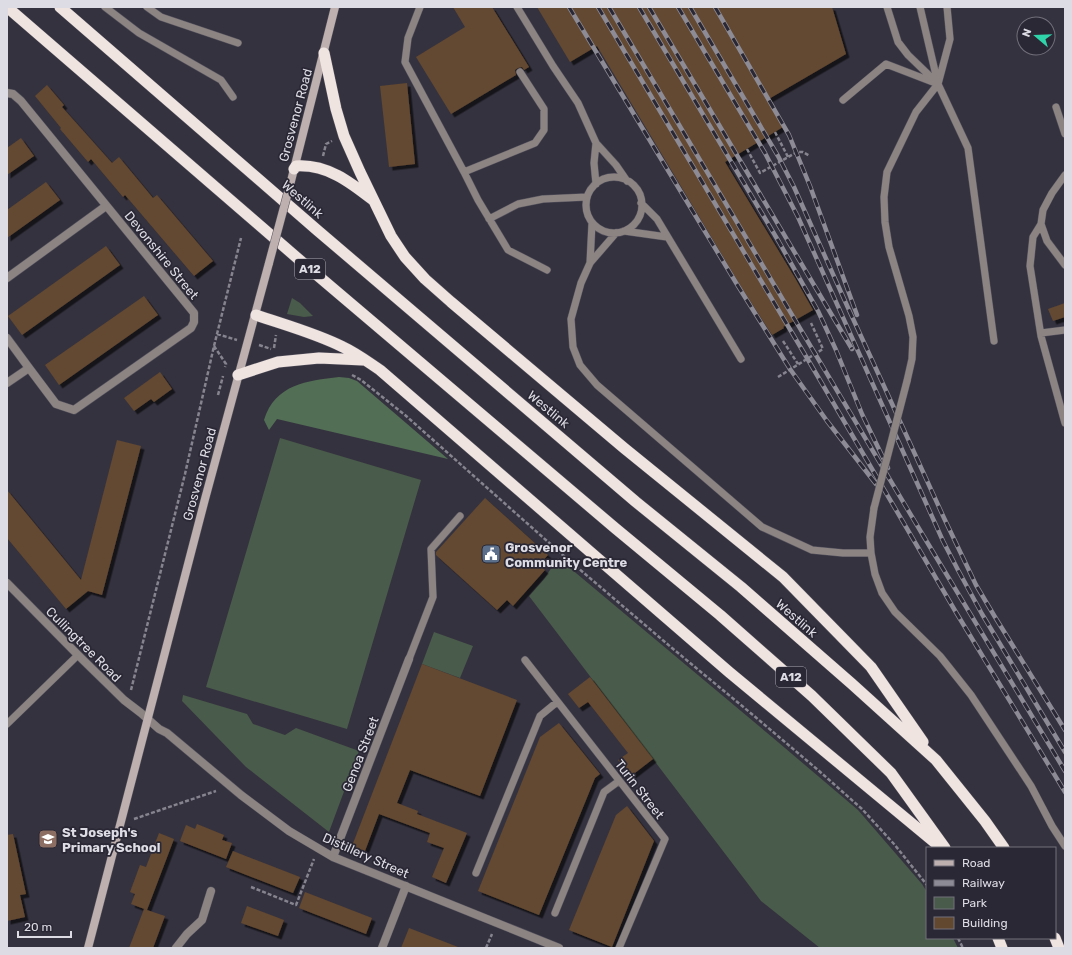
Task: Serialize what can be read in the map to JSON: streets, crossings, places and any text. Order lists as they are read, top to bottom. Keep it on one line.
{"streets":{"highway":["Westlink","A12"],"main road":["Grosvenor Road"],"street":["Devonshire Street","Cullingtree Road","Genoa Street","Distillery Street"],"lane":["Turin Street"]},"crossings":[["Grosvenor Road","Cullingtree Road"],["Grosvenor Road","Distillery Street"],["Cullingtree Road","Distillery Street"],["Genoa Street","Distillery Street"]],"places":{"public building":["Grosvenor Community Centre"],"school or university":["St Joseph's Primary School"]},"legend":["Road","Railway","Park","Building"],"scale_bar":"20 m","north":"left"}
